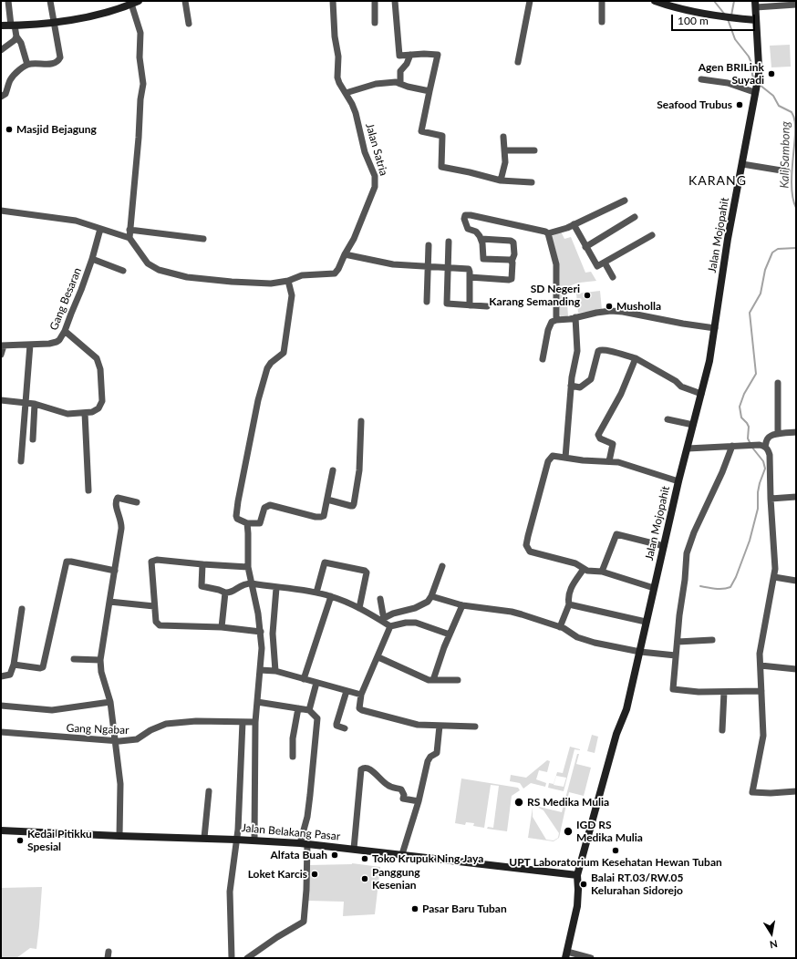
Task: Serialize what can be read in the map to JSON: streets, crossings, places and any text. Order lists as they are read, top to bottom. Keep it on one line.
{"streets":{"street":["Jalan Satria","Jalan Mojopahit","Gang Besaran","Gang Ngabar","Jalan Belakang Pasar"]},"crossings":[["Jalan Mojopahit","Jalan Belakang Pasar"]],"districts":["KARANG"],"water":["Kali Sambong"],"places":["Agen BRILink Suyadi","Seafood Trubus","Masjid Bejagung","SD Negeri Karang Semanding","Musholla","RS Medika Mulia","IGD RS Medika Mulia","Kedai Pitikku Spesial","UPT Laboratorium Kesehatan Hewan Tuban","Alfata Buah","Toko Krupuk Ning Jaya","Loket Karcis","Panggung Kesenian","Balai RT.03/RW.05 Kelurahan Sidorejo","Pasar Baru Tuban"],"scale_bar":"100 m","north":"bottom"}
